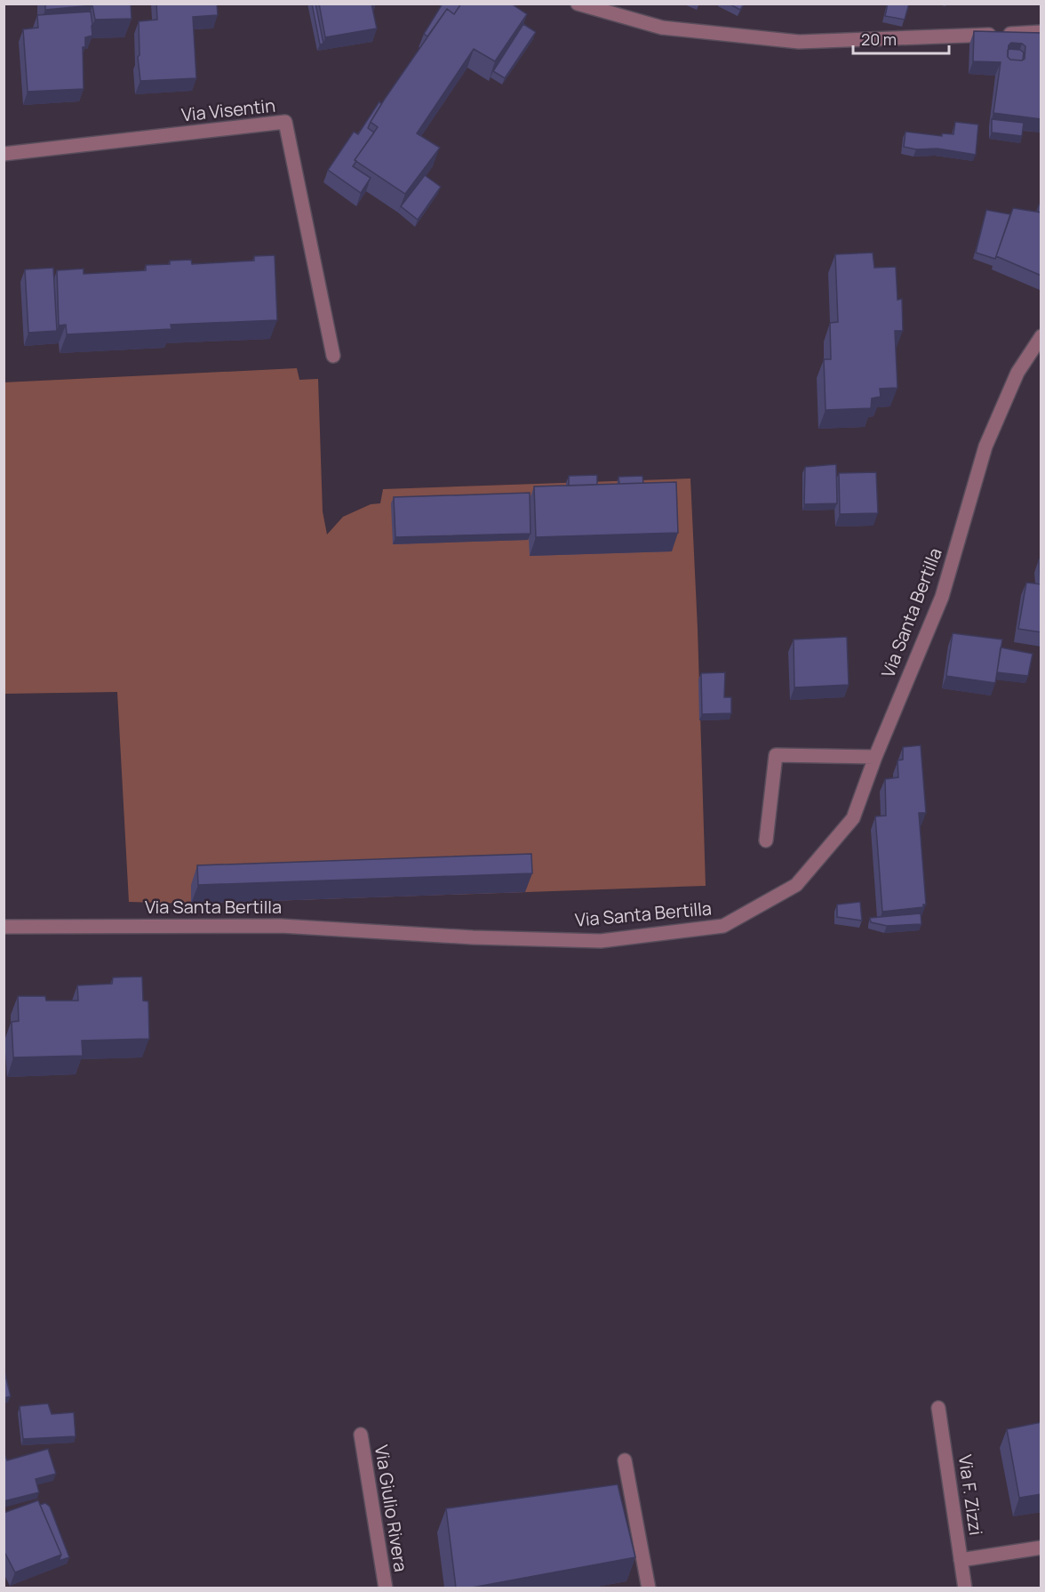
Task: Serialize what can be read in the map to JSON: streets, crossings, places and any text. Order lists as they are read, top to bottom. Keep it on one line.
{"streets":{"street":["Via Visentin","Via Santa Bertilla","Via F. Zizzi","Via Giulio Rivera"]},"scale_bar":"20 m"}
